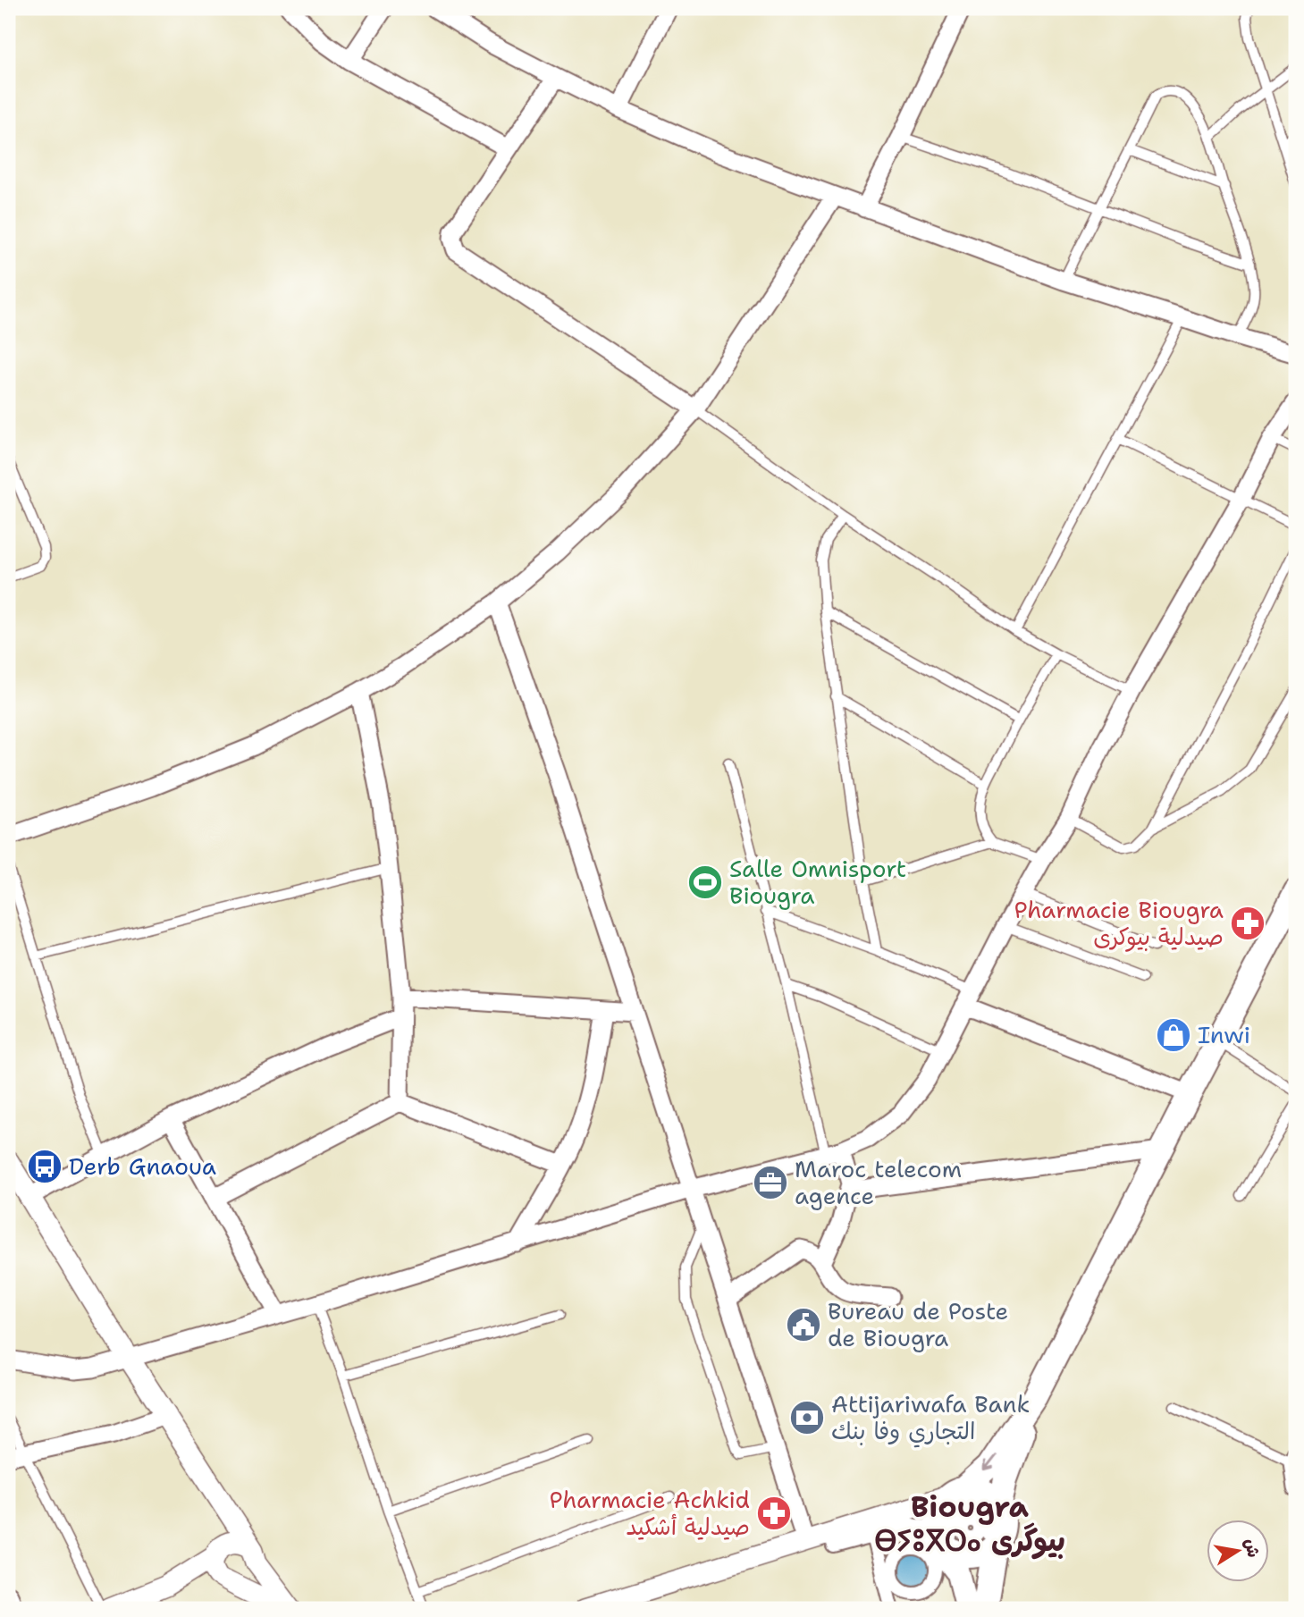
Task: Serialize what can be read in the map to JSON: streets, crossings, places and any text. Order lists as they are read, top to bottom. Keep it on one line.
{"districts":["Biougra ⴱⵢⵓⴳⵔⴰ بيوگرى"],"places":{"sports":["Salle Omnisport Biougra"],"pharmacy":["Pharmacie Biougra صيدلية بيوكرى","Pharmacie Achkid صيدلية أشكيد"],"shop":["Inwi"],"bus stop":["Derb Gnaoua"],"office":["Maroc telecom agence"],"public building":["Bureau de Poste de Biougra"],"bank":["Attijariwafa Bank التجاري وفا بنك"]},"north":"right"}
